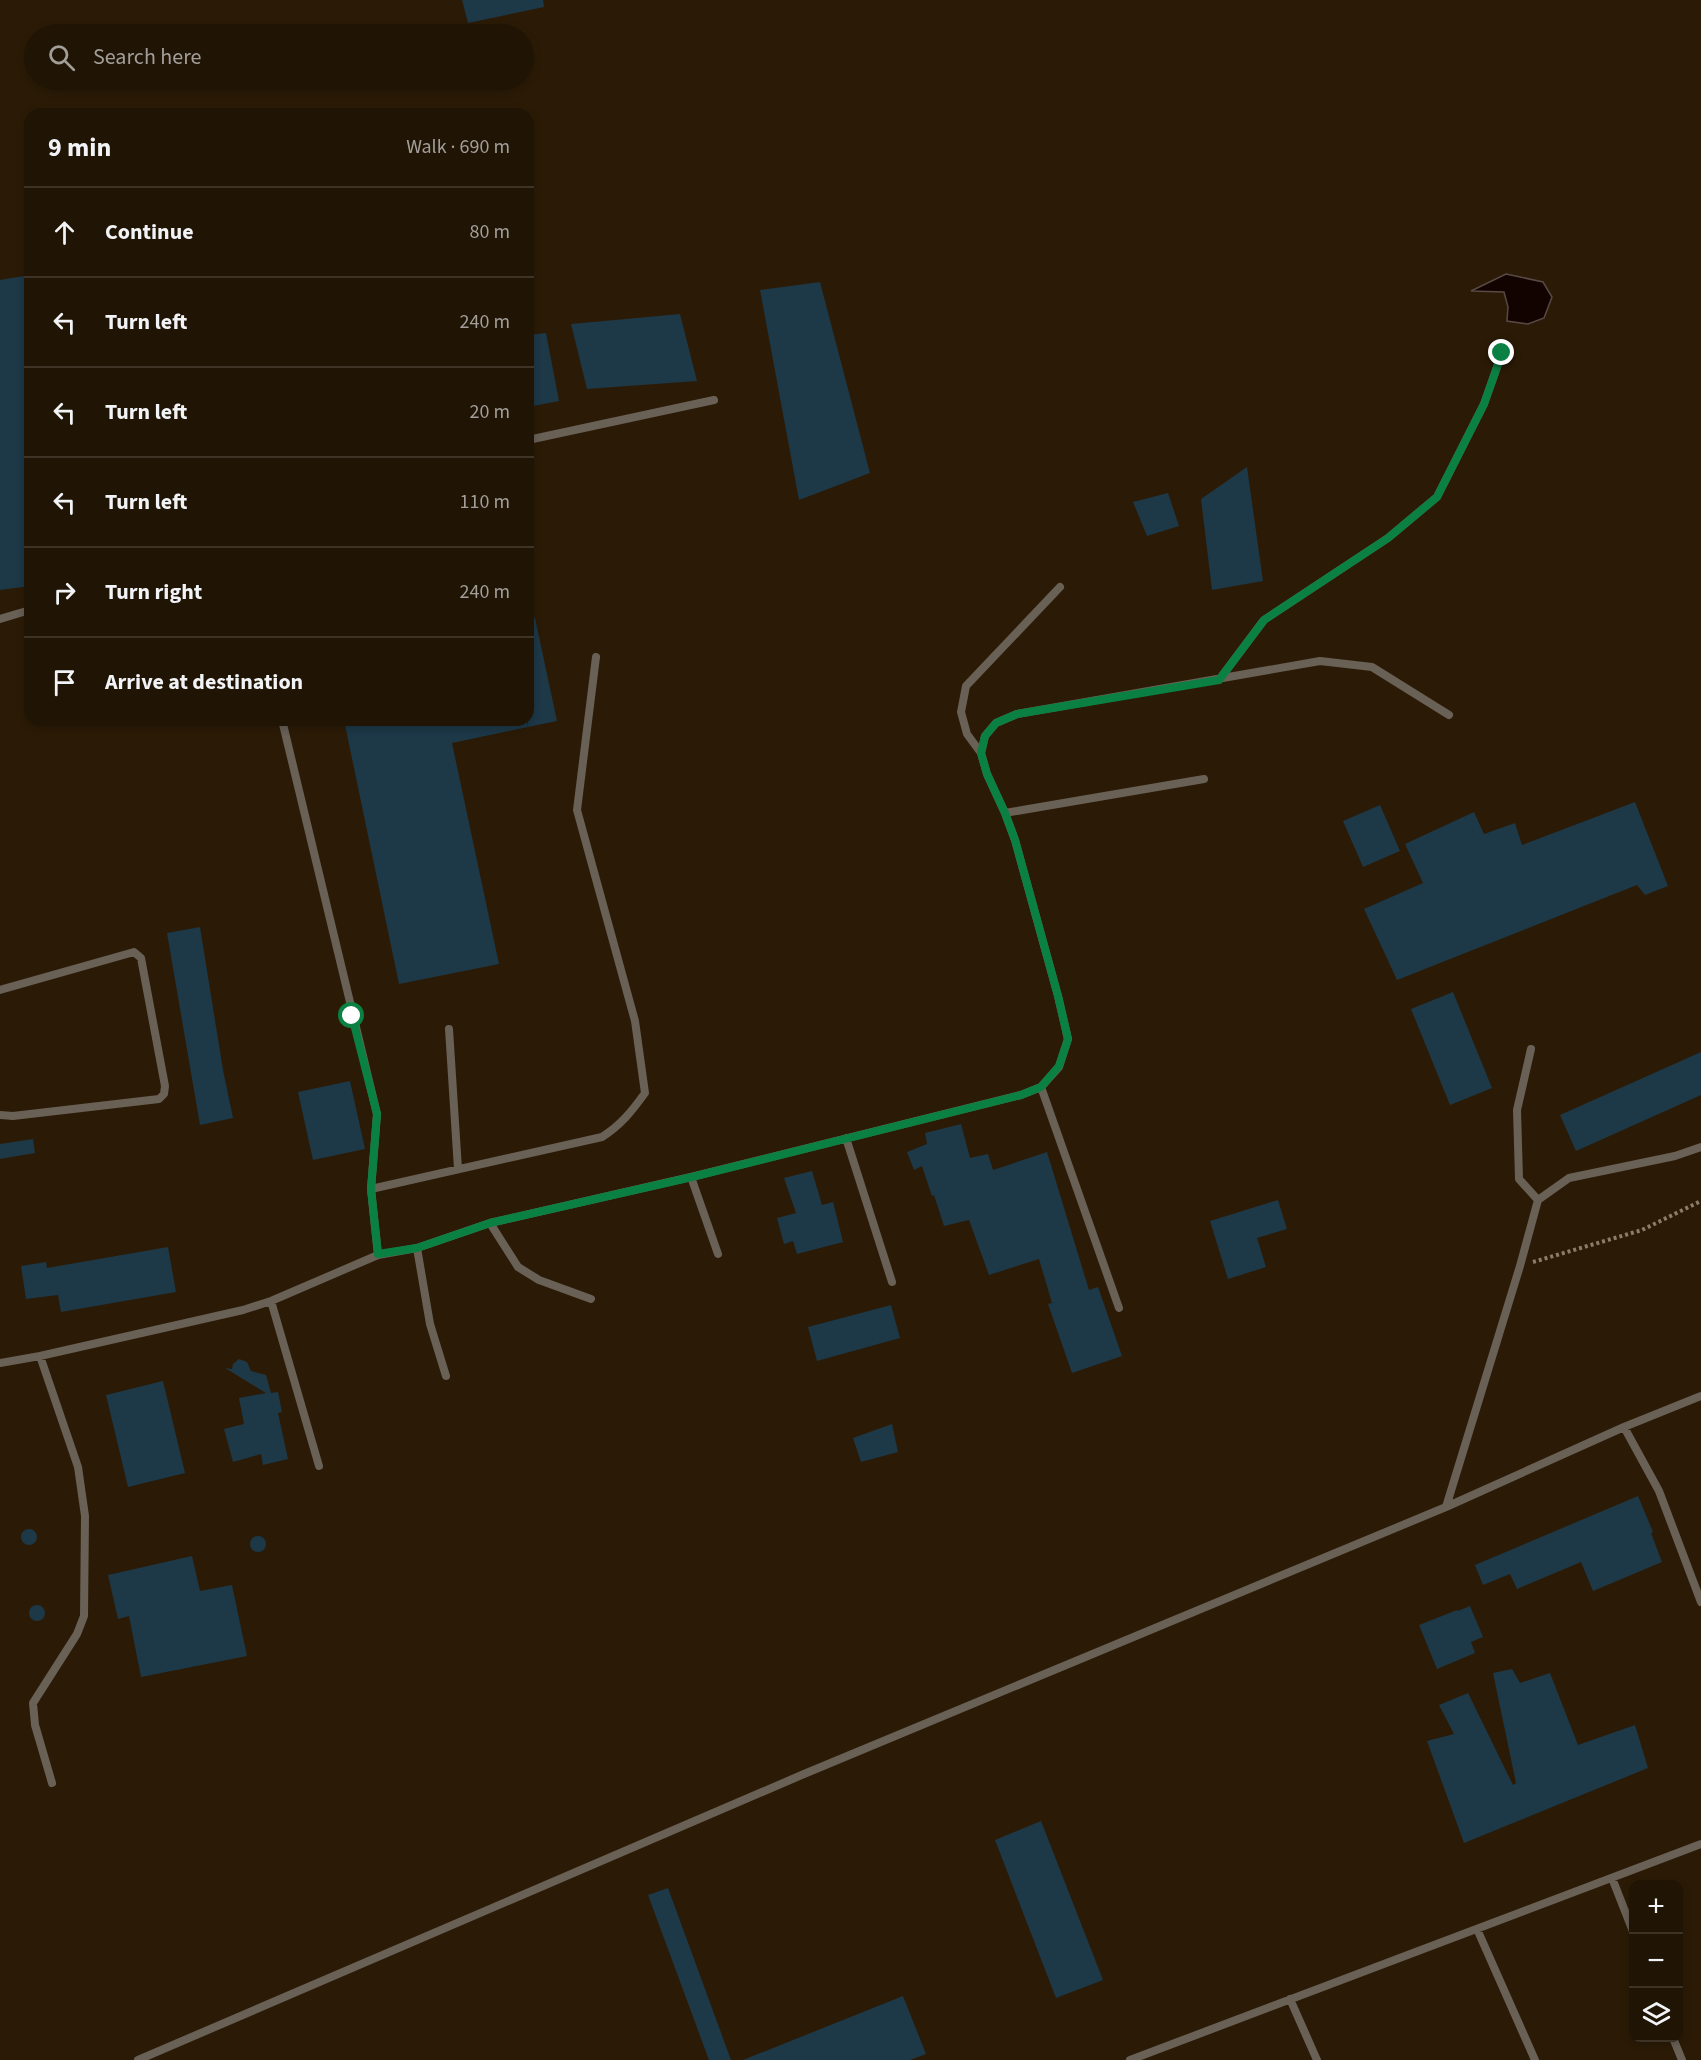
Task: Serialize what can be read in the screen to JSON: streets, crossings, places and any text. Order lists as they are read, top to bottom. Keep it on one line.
{"page":{"search":"Search here","heading":["9 min","Walk · 690 m"],"list":[["Continue","80 m"],["Turn left","240 m"],["Turn left","20 m"],["Turn left","110 m"],["Turn right","240 m"],"Arrive at destination"],"map_buttons":["+","−"]}}
